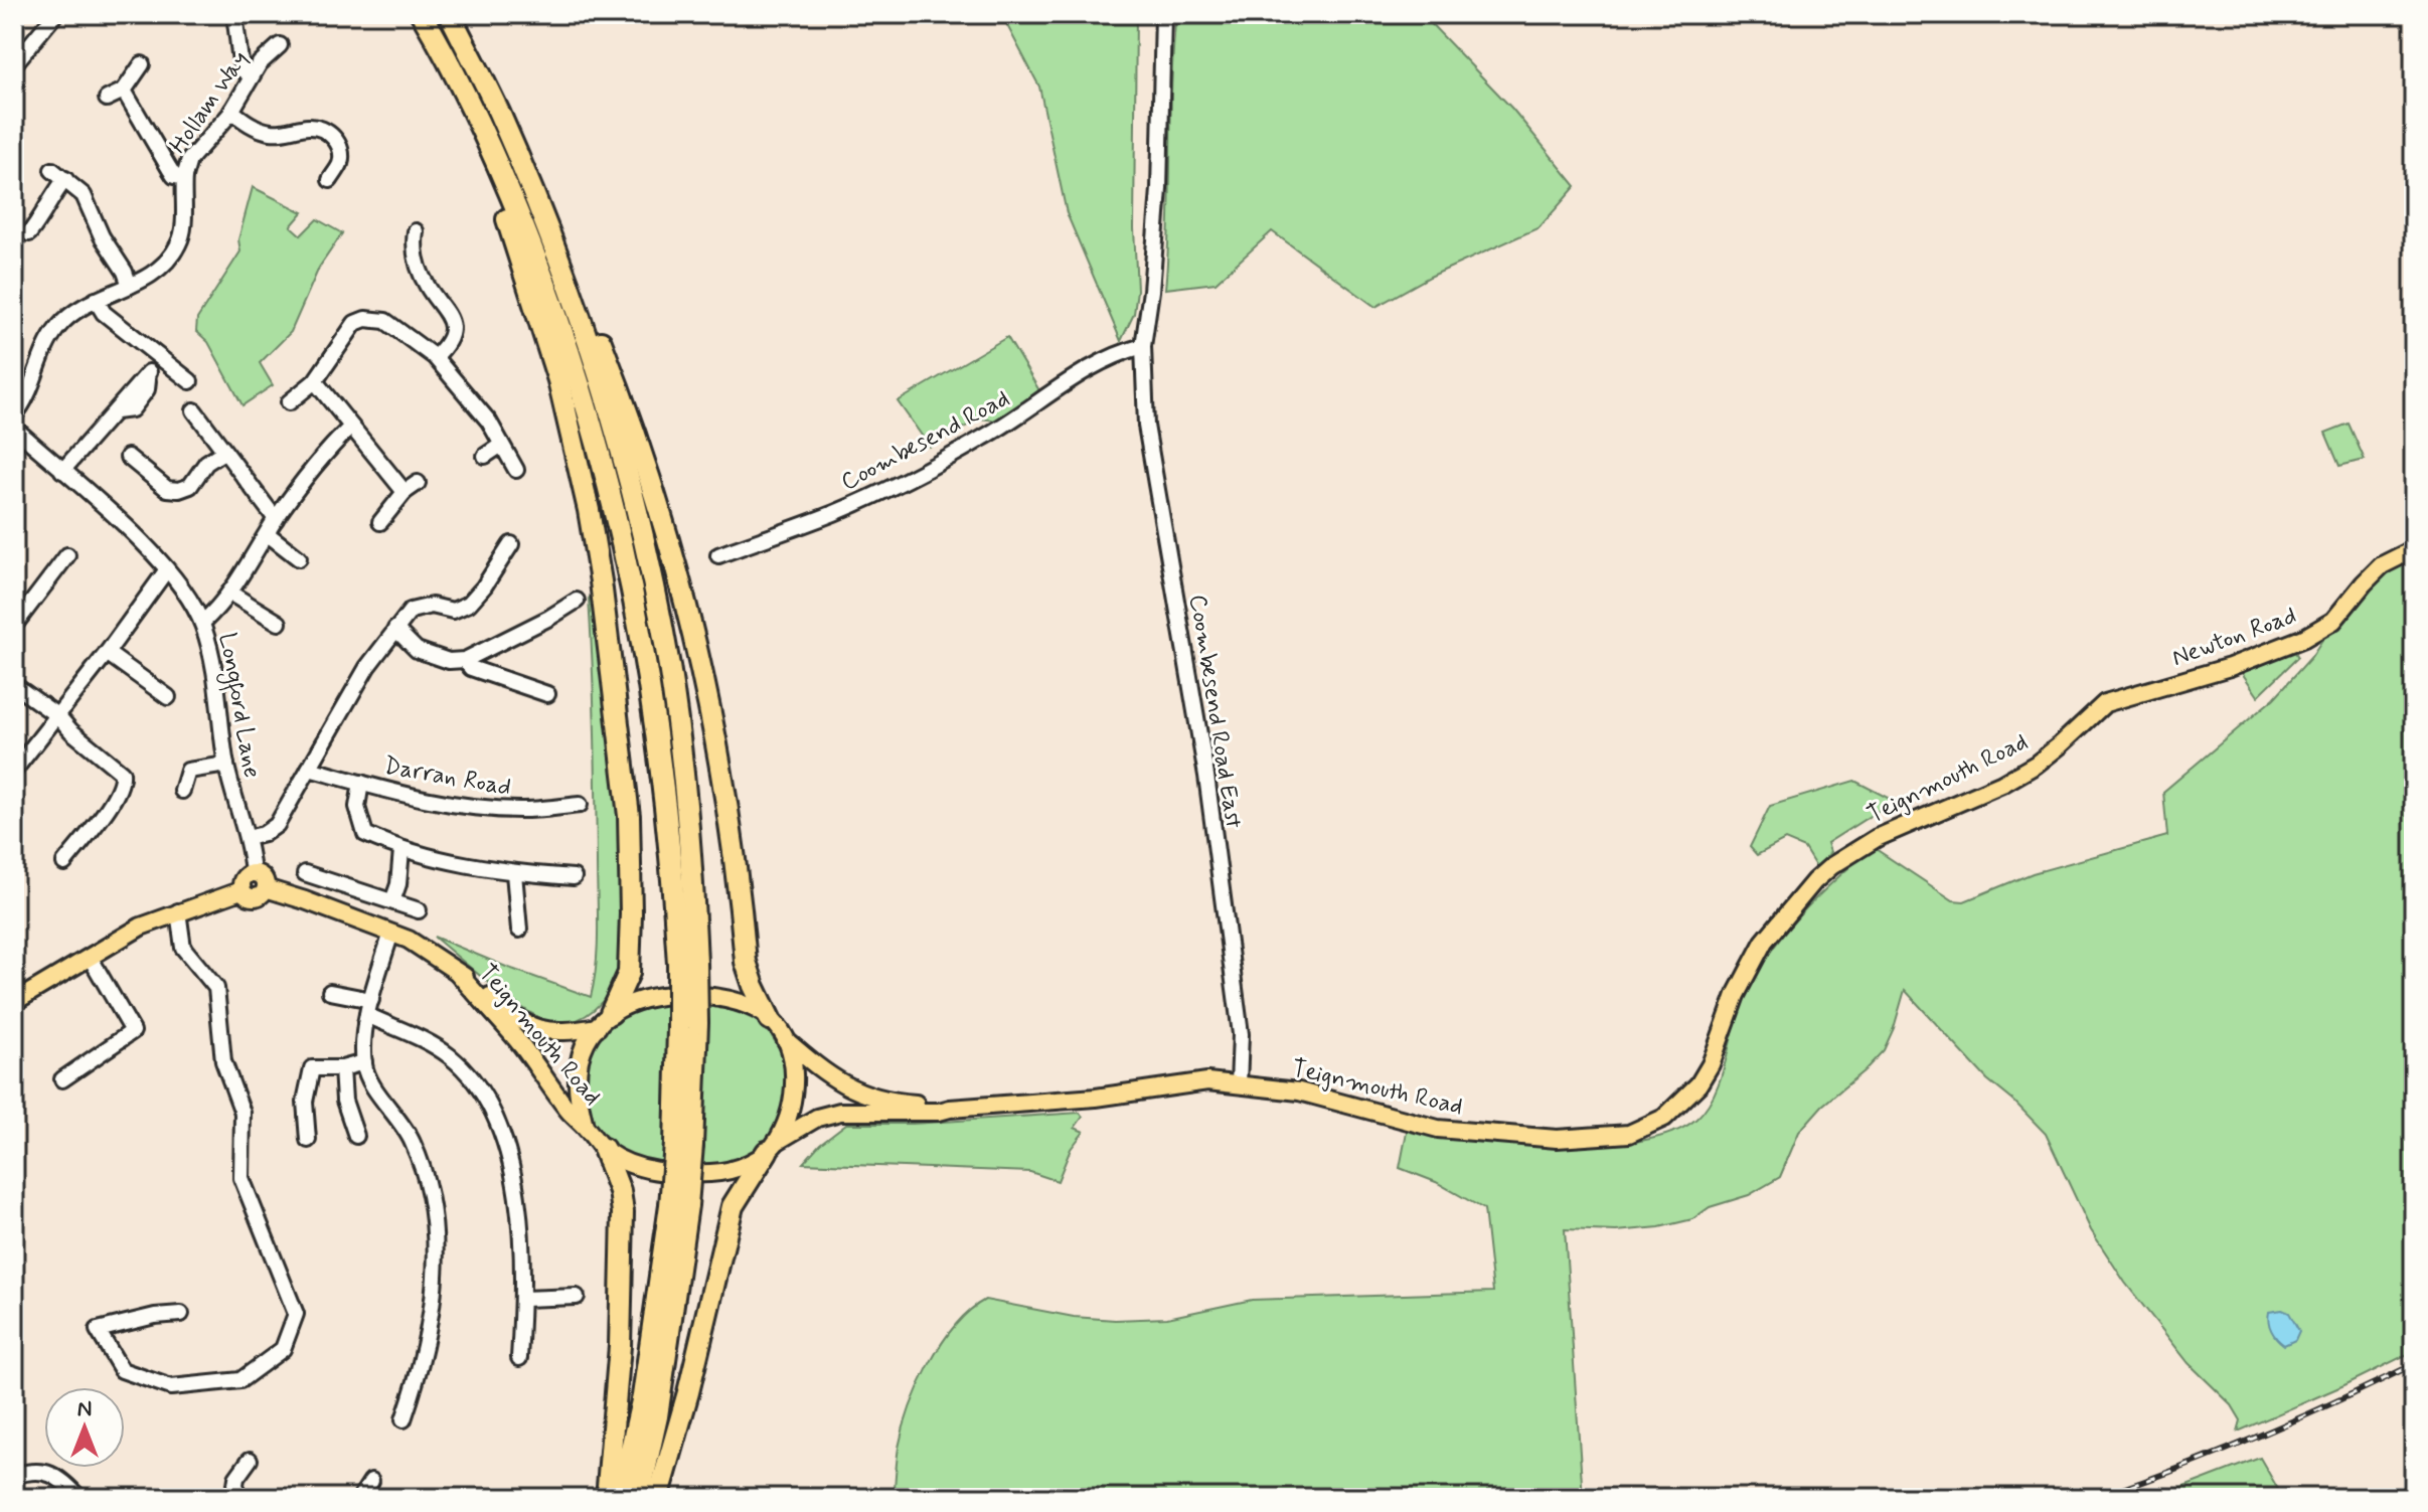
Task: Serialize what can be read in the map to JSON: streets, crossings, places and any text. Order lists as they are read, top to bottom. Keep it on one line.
{"streets":{"main road":["Newton Road","Teignmouth Road"],"street":["Hollam Way","Coombesend Road","Longford Lane","Coombesend Road East","Darran Road"]},"crossings":[["Coombesend Road","Coombesend Road East"],["Newton Road","Teignmouth Road"],["Longford Lane","Teignmouth Road"],["Coombesend Road East","Teignmouth Road"]],"north":"top"}
